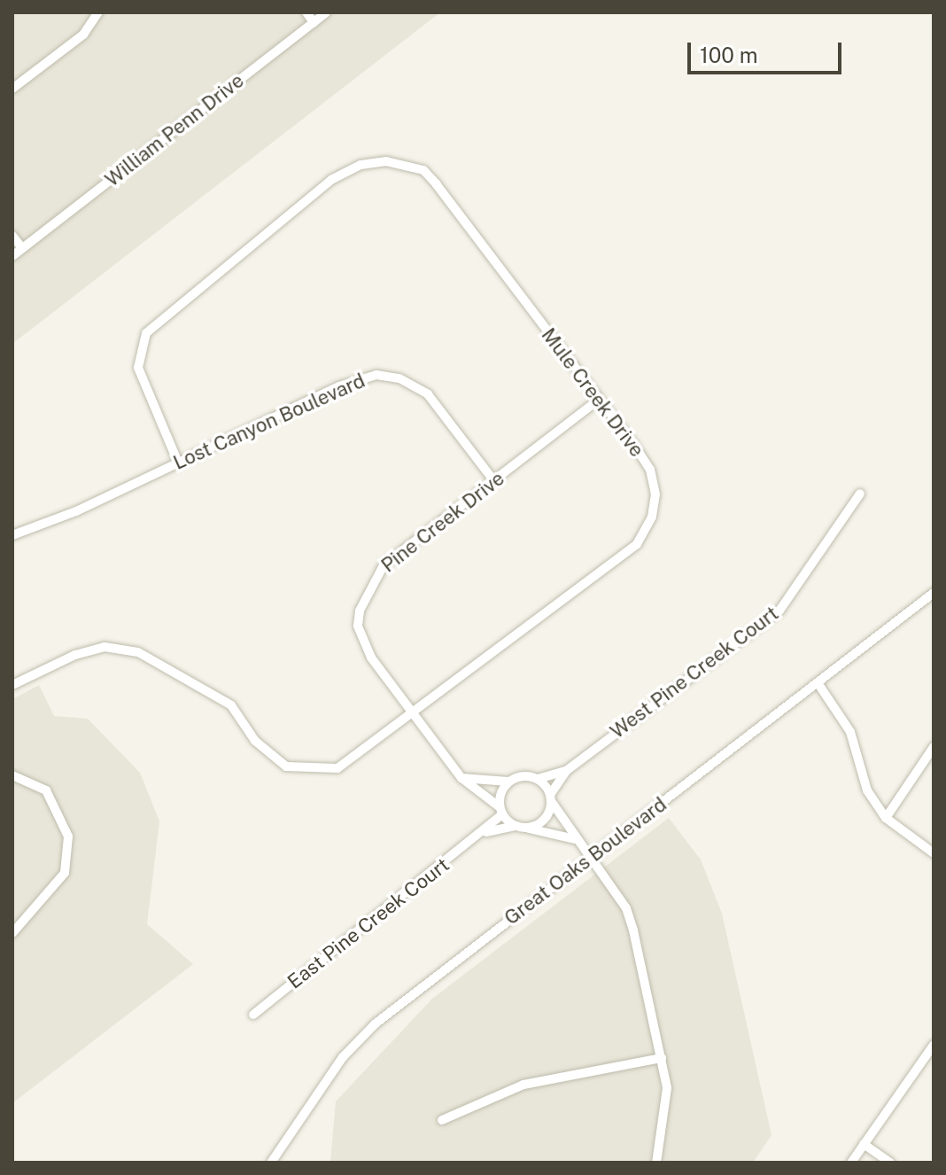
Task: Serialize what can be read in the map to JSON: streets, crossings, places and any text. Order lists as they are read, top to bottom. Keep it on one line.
{"streets":{"street":["William Penn Drive","Mule Creek Drive","Lost Canyon Boulevard","Pine Creek Drive","West Pine Creek Court","Great Oaks Boulevard","East Pine Creek Court"]},"crossings":[["Mule Creek Drive","Lost Canyon Boulevard"],["Mule Creek Drive","Pine Creek Drive"],["Lost Canyon Boulevard","Pine Creek Drive"],["Pine Creek Drive","West Pine Creek Court"],["Pine Creek Drive","East Pine Creek Court"],["West Pine Creek Court","East Pine Creek Court"]],"scale_bar":"100 m"}
